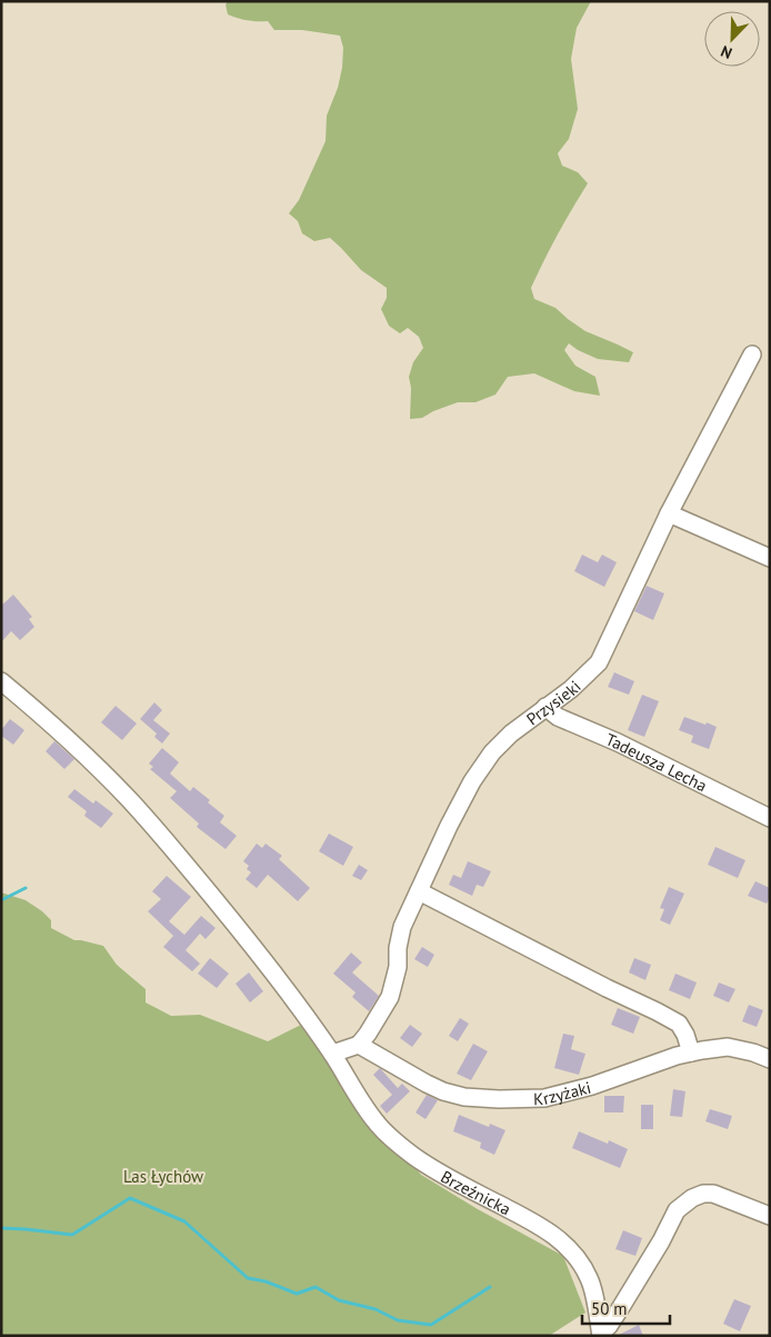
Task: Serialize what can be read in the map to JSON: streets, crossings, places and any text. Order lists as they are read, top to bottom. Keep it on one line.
{"streets":{"street":["Przysieki","Tadeusza Lecha","Krzyżaki","Brzeźnicka"]},"crossings":[["Przysieki","Tadeusza Lecha"],["Przysieki","Krzyżaki"]],"parks":["Las Łychów"],"scale_bar":"50 m","north":"bottom left"}
